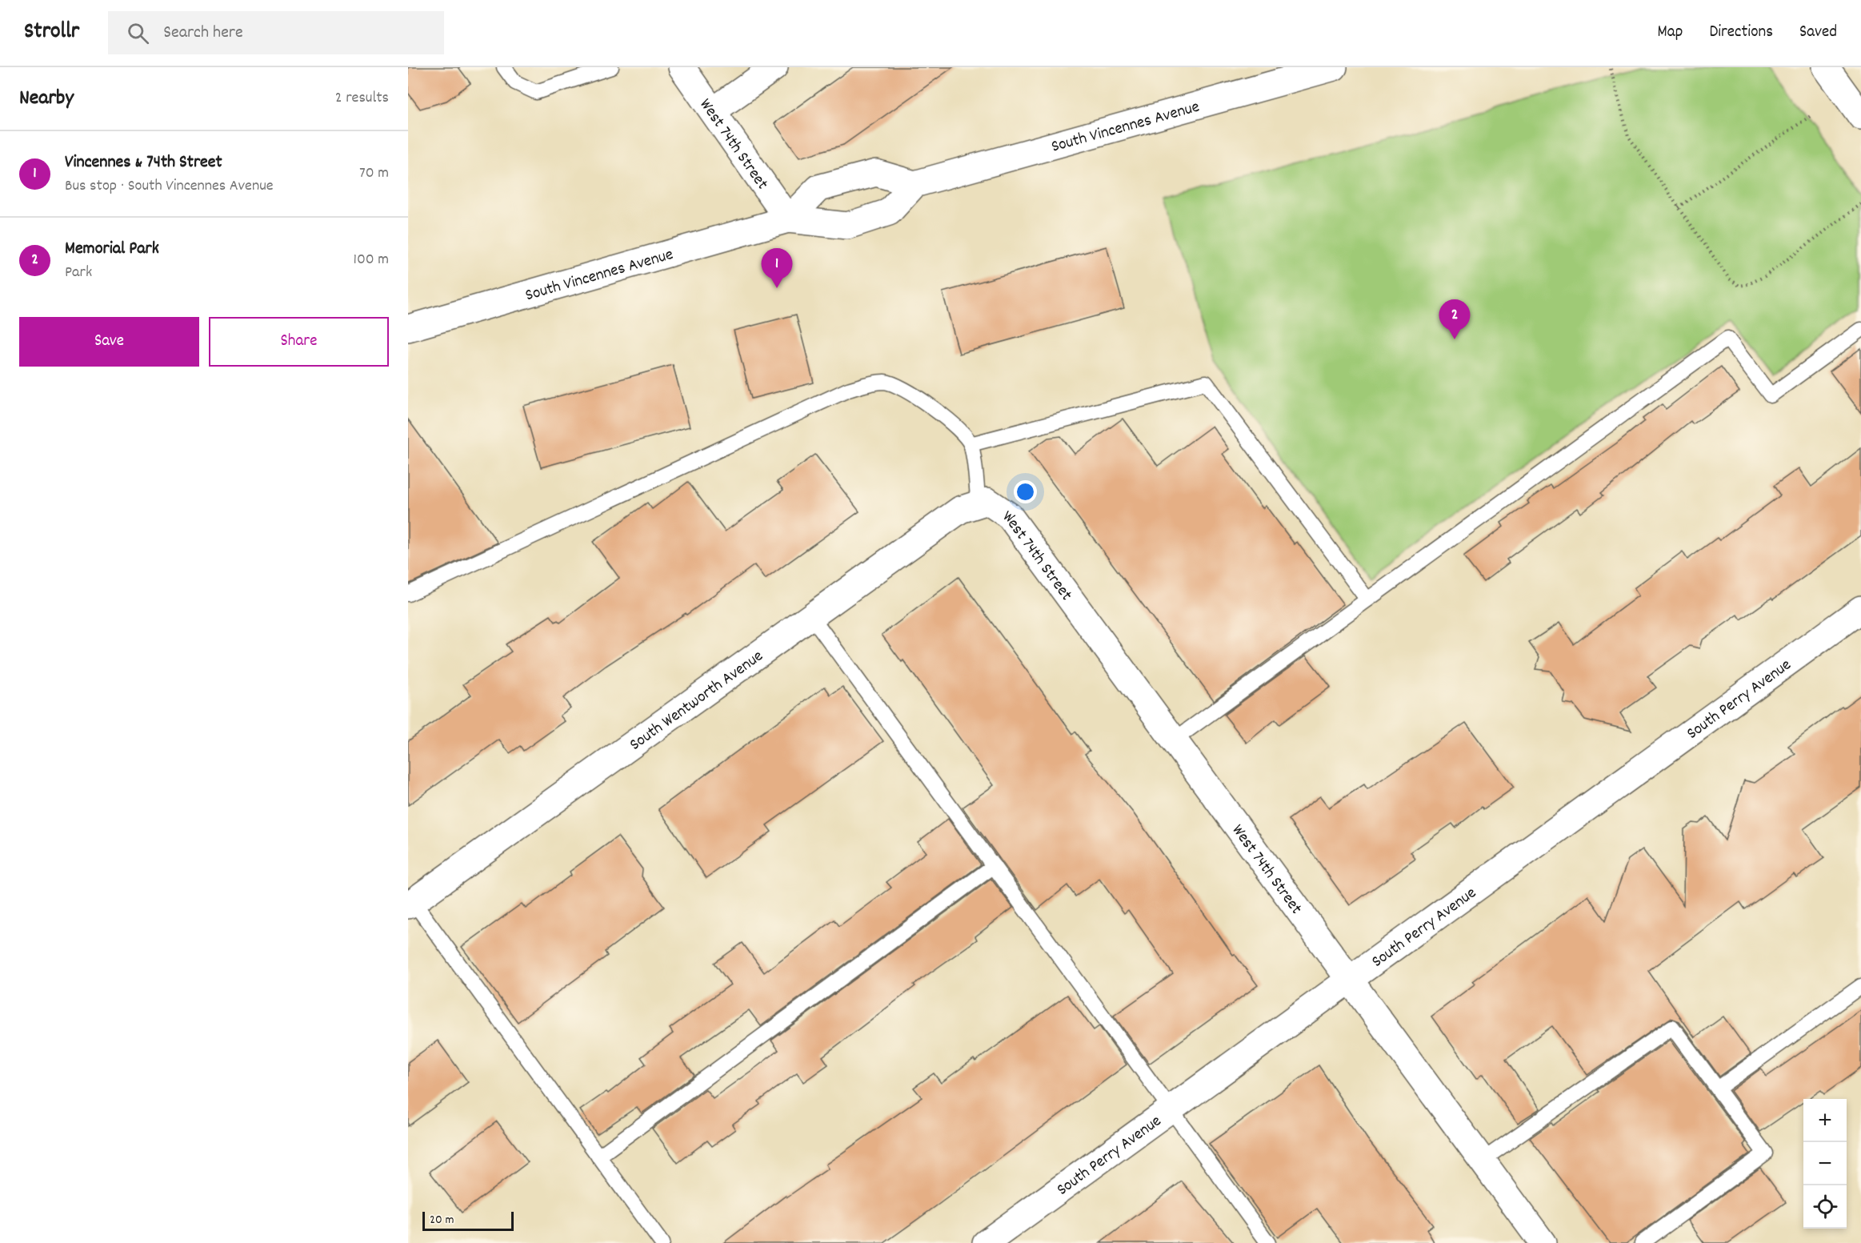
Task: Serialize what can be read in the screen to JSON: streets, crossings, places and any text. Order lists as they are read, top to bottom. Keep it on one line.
{"streets":{"street":["South Vincennes Avenue","West 74th Street","South Perry Avenue","South Wentworth Avenue"]},"crossings":[["South Vincennes Avenue","West 74th Street"],["West 74th Street","South Perry Avenue"],["West 74th Street","South Wentworth Avenue"]],"scale_bar":"20 m","page":{"header":"Strollr","search":"Search here","nav":["Map","Directions","Saved"],"heading":["Nearby","2 results"],"list":[{"mark":"1","name":"Vincennes & 74th Street","note":"Bus stop · South Vincennes Avenue","value":"70 m"},{"mark":"2","name":"Memorial Park","note":"Park","value":"100 m"}],"pins":["1","2"],"buttons":["Save","Share"],"map_buttons":["+","−"],"scale":"20 m"}}
